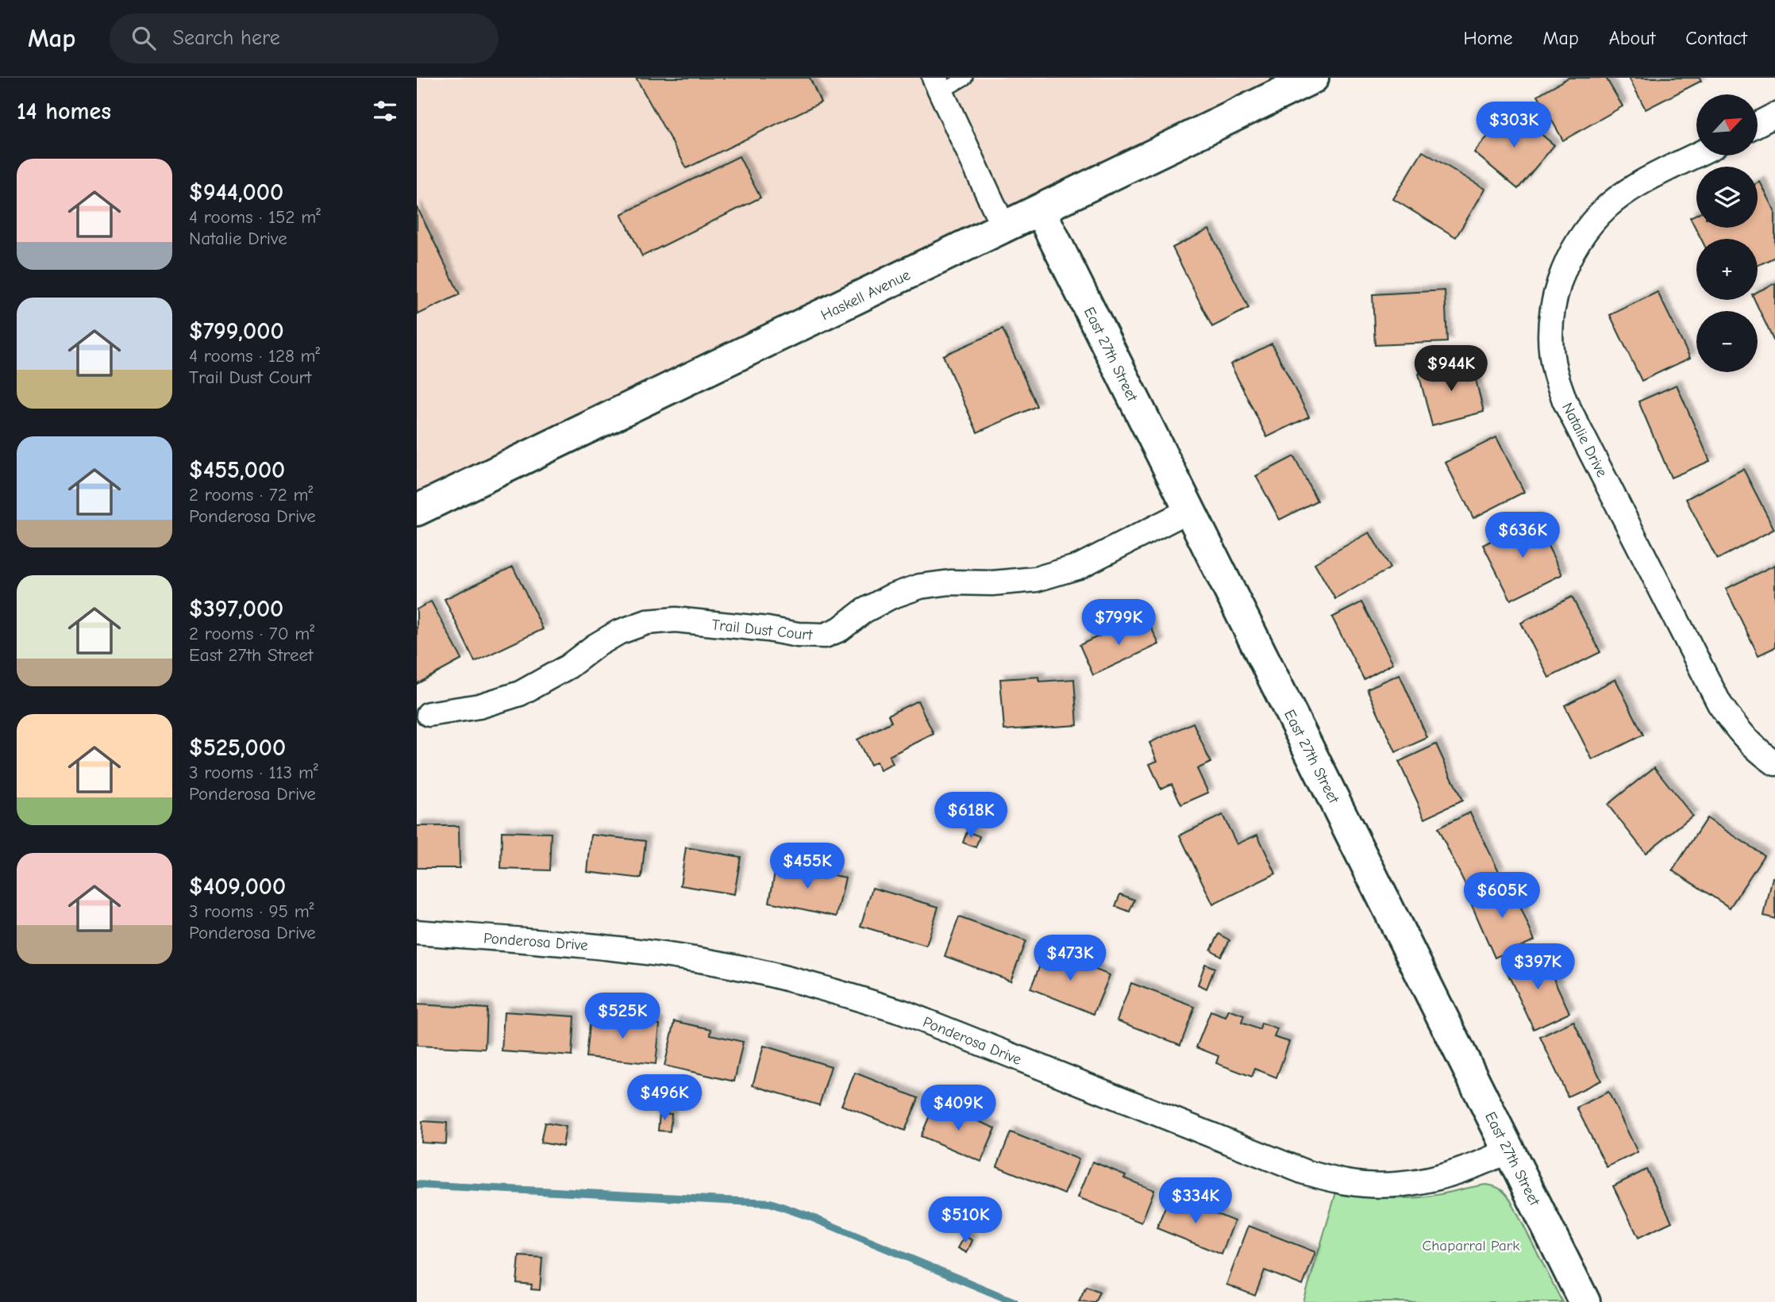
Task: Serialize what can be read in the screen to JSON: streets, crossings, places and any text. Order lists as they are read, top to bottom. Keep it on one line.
{"streets":{"street":["Haskell Avenue","East 27th Street","Natalie Drive","Trail Dust Court","Ponderosa Drive"]},"crossings":[["Haskell Avenue","East 27th Street"],["East 27th Street","Trail Dust Court"],["East 27th Street","Ponderosa Drive"]],"parks":["Chaparral Park"],"north":"top right","page":{"header":"Map","search":"Search here","nav":["Home","Map","About","Contact"],"heading":"14 homes","map_buttons":["+","−"],"price":["$303K","$944K","$636K","$799K","$618K","$455K","$605K","$473K","$397K","$525K","$496K","$409K","$334K","$510K"],"list":[{"name":"$944,000","note":"4 rooms · 152 m² · Natalie Drive"},{"name":"$799,000","note":"4 rooms · 128 m² · Trail Dust Court"},{"name":"$455,000","note":"2 rooms · 72 m² · Ponderosa Drive"},{"name":"$397,000","note":"2 rooms · 70 m² · East 27th Street"},{"name":"$525,000","note":"3 rooms · 113 m² · Ponderosa Drive"},{"name":"$409,000","note":"3 rooms · 95 m² · Ponderosa Drive"}]}}
